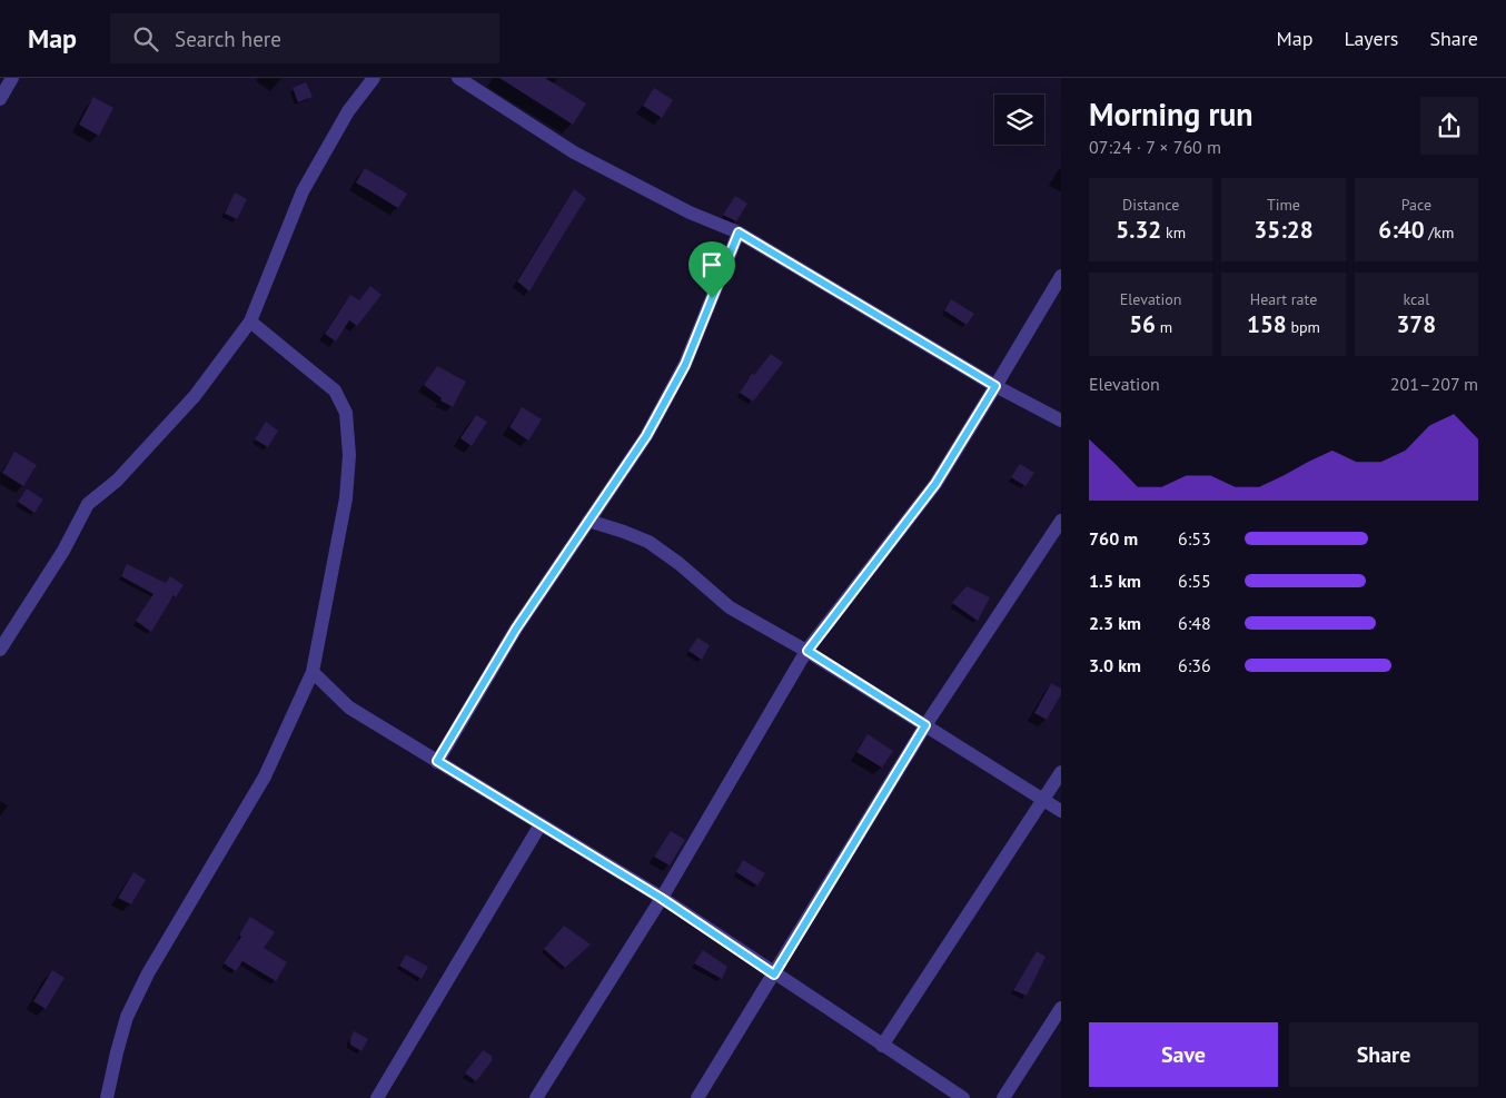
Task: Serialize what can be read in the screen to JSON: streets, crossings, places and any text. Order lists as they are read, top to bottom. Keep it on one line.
{"page":{"header":"Map","search":"Search here","nav":["Map","Layers","Share"],"heading":["Morning run","07:24 · 7 × 760 m"],"stats":[["Distance","5.32 km"],["Time","35:28"],["Pace","6:40 /km"],["Elevation","56 m"],["Heart rate","158 bpm"],["kcal","378"]],"chart":["Elevation","201–207 m"],"list":[{"name":"760 m","note":"6:53"},{"name":"1.5 km","note":"6:55"},{"name":"2.3 km","note":"6:48"},{"name":"3.0 km","note":"6:36"}],"buttons":["Save","Share"]}}
